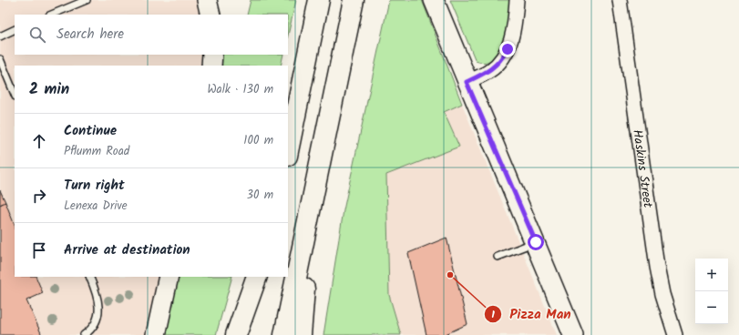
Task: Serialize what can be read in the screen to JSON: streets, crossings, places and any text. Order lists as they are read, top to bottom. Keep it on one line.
{"streets":{"street":["Haskins Street"]},"places":["Pizza Man"],"page":{"search":"Search here","heading":["2 min","Walk · 130 m"],"list":[["Continue","Pflumm Road","100 m"],["Turn right","Lenexa Drive","30 m"],"Arrive at destination"],"map_buttons":["+","−"]}}
